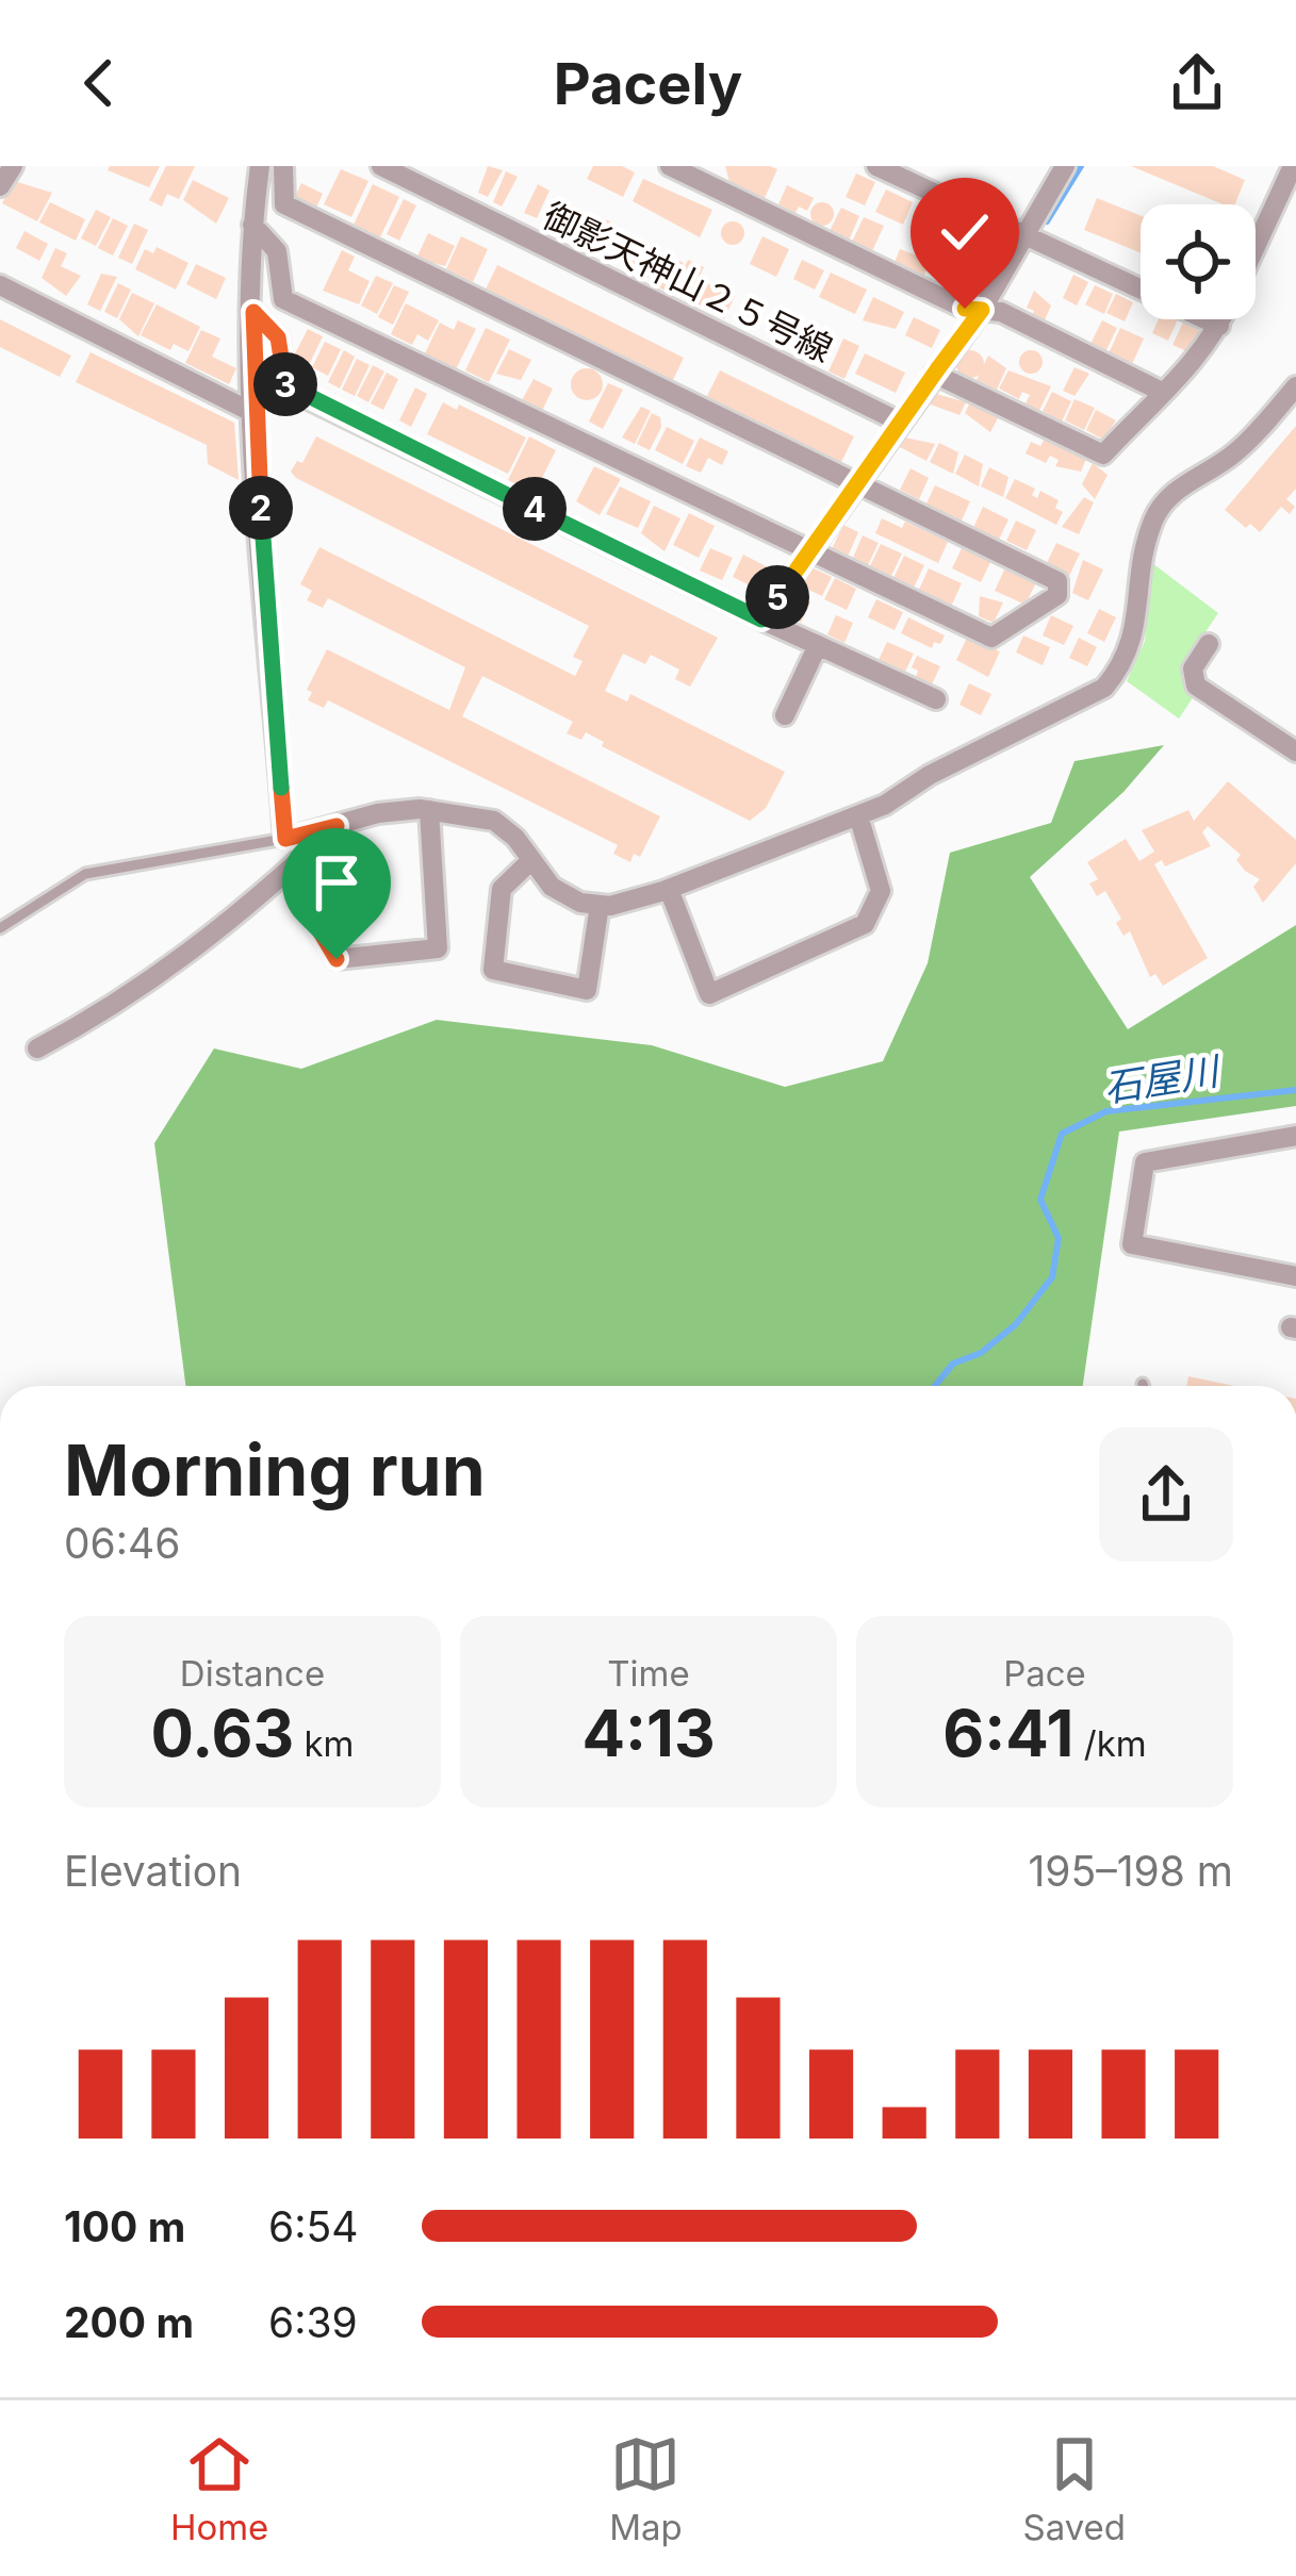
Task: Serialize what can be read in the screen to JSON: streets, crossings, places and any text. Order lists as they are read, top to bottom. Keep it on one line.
{"streets":{"street":["御影天神山２５号線"]},"water":["石屋川"],"page":{"header":"Pacely","pins":["3","2","4","5"],"heading":["Morning run","06:46"],"stats":[["Distance","0.63 km"],["Time","4:13"],["Pace","6:41 /km"]],"chart":["Elevation","195–198 m"],"list":[{"name":"100 m","note":"6:54"},{"name":"200 m","note":"6:39"}],"tabs":["Home","Map","Saved"]}}
